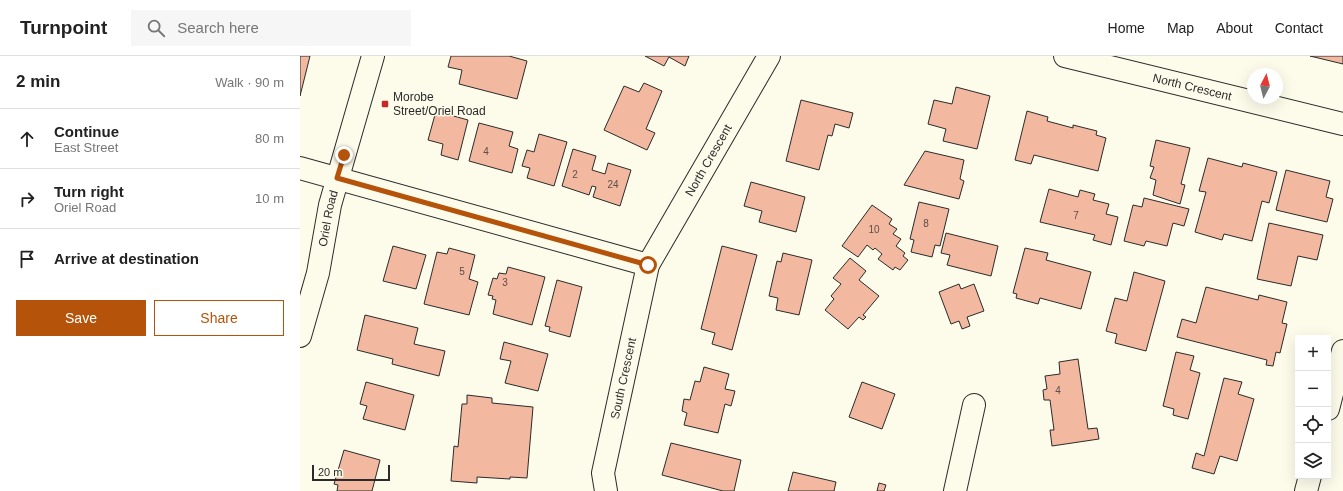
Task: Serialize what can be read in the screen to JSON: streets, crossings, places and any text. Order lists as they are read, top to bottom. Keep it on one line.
{"streets":{"street":["North Crescent","Oriel Road","South Crescent"]},"crossings":[["North Crescent","South Crescent"]],"places":{"transit":["Morobe Street/Oriel Road"]},"house_numbers":["4","2","24","7","8","10","5","3","4"],"scale_bar":"20 m","north":"top","page":{"header":"Turnpoint","search":"Search here","nav":["Home","Map","About","Contact"],"heading":["2 min","Walk · 90 m"],"list":[["Continue","East Street","80 m"],["Turn right","Oriel Road","10 m"],"Arrive at destination"],"buttons":["Save","Share"],"map_buttons":["+","−"],"scale":"20 m"}}
